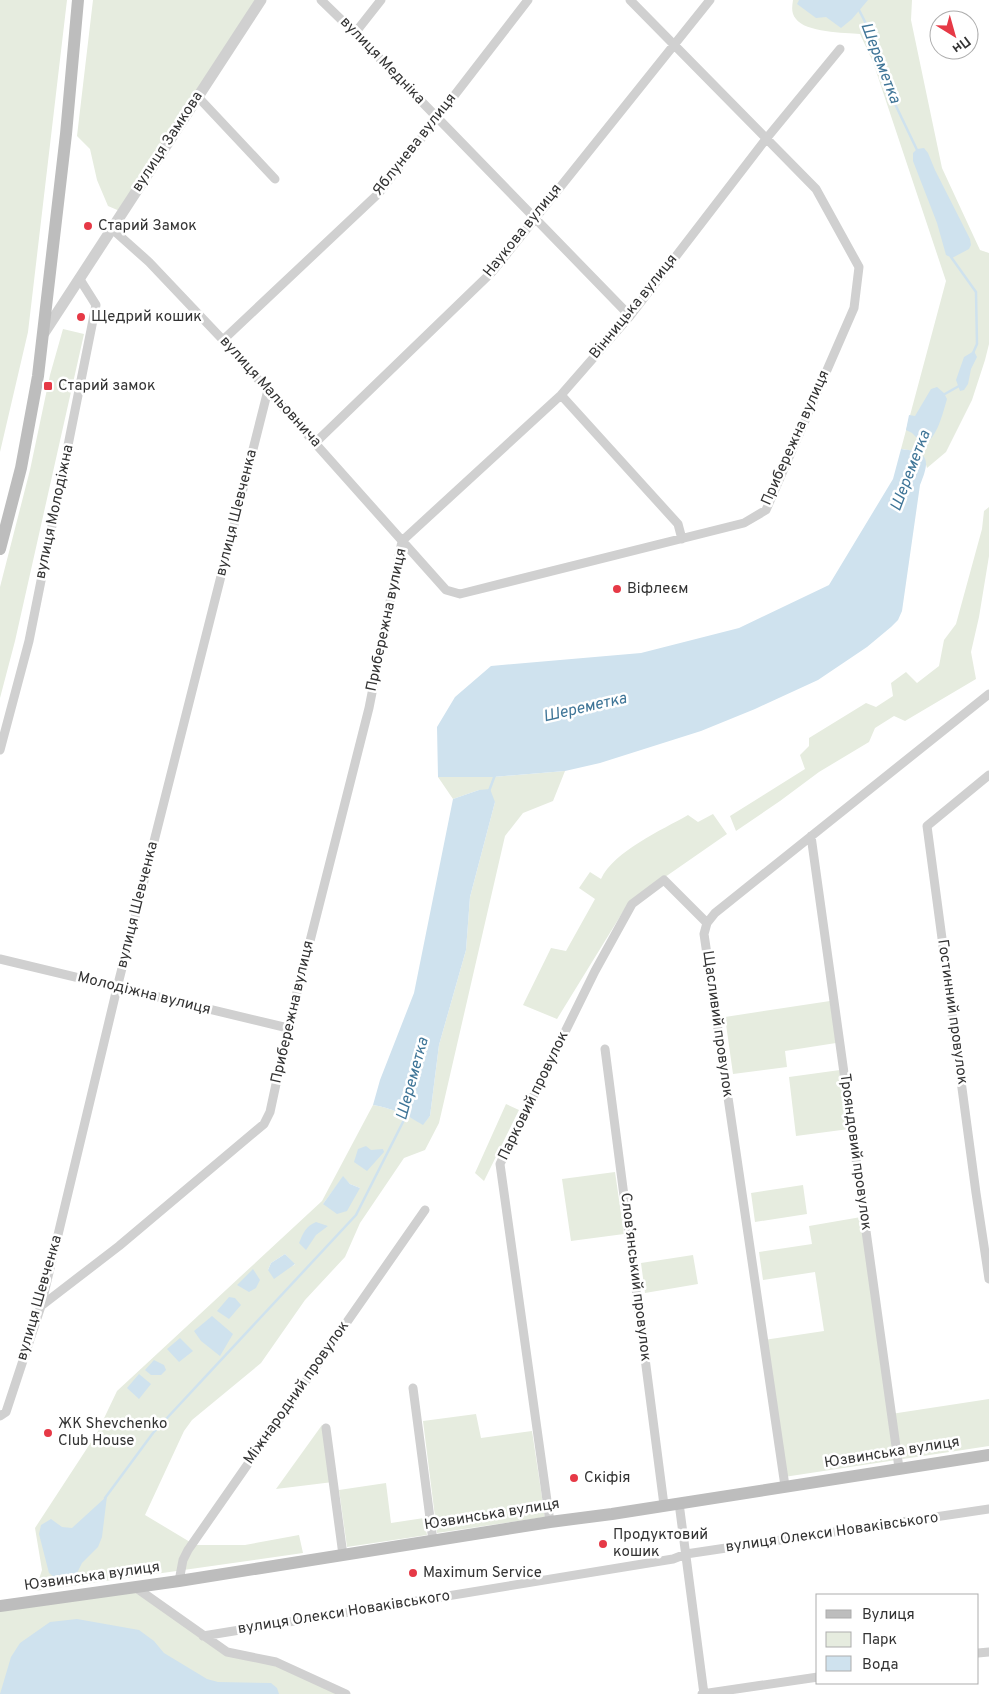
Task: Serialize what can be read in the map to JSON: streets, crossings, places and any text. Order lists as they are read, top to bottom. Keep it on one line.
{"streets":{"main road":["Юзвинська вулиця"],"street":["вулиця Медніка","вулиця Замкова","Яблунева вулиця","Наукова вулиця","Вінницька вулиця","вулиця Мальовнича","Прибережна вулиця","вулиця Молодіжна","вулиця Шевченка","Молодіжна вулиця","Гостинний провулок","Щасливий провулок","Парковий провулок","Трояндовий провулок","Словʼянський провулок","Міжнародний провулок","вулиця Олекси Новаківського"]},"crossings":[["вулиця Медніка","Яблунева вулиця"],["вулиця Медніка","Наукова вулиця"],["вулиця Медніка","Вінницька вулиця"],["вулиця Замкова","вулиця Мальовнича"],["вулиця Замкова","вулиця Молодіжна"],["Яблунева вулиця","вулиця Мальовнича"],["Наукова вулиця","вулиця Мальовнича"],["Наукова вулиця","Прибережна вулиця"],["Вінницька вулиця","вулиця Мальовнича"],["Вінницька вулиця","Прибережна вулиця"],["вулиця Мальовнича","Прибережна вулиця"],["вулиця Мальовнича","вулиця Шевченка"],["Прибережна вулиця","вулиця Шевченка"],["Прибережна вулиця","Молодіжна вулиця"],["вулиця Шевченка","Молодіжна вулиця"],["Щасливий провулок","Парковий провулок"],["Щасливий провулок","Юзвинська вулиця"],["Парковий провулок","Юзвинська вулиця"],["Трояндовий провулок","Юзвинська вулиця"],["Словʼянський провулок","Юзвинська вулиця"],["Міжнародний провулок","Юзвинська вулиця"]],"water":["Шереметка"],"places":{"other":["Старий Замок","Щедрий кошик","Віфлеєм","ЖК Shevchenko Club House","Скіфія","Продуктовий кошик","Maximum Service"],"transit":["Старий замок"]},"legend":["Вулиця","Парк","Вода"],"north":"bottom right"}
